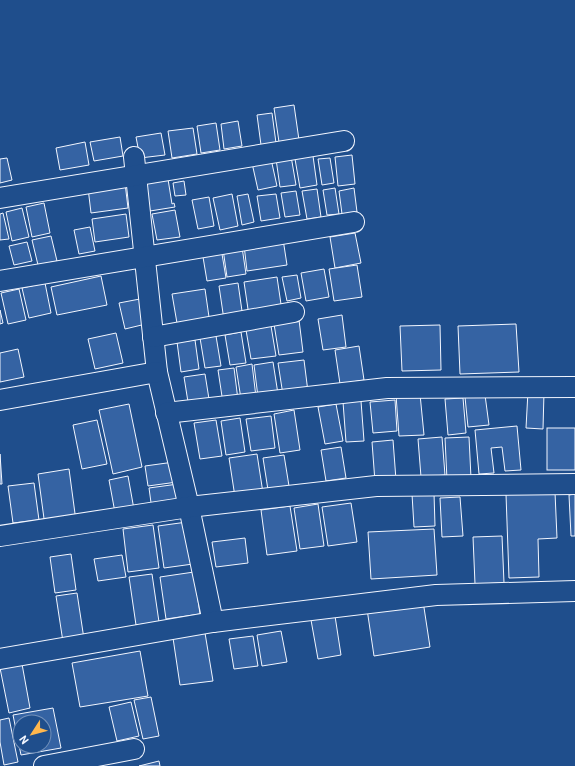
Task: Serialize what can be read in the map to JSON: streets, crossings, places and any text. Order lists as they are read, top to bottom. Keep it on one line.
{"north":"bottom left"}
